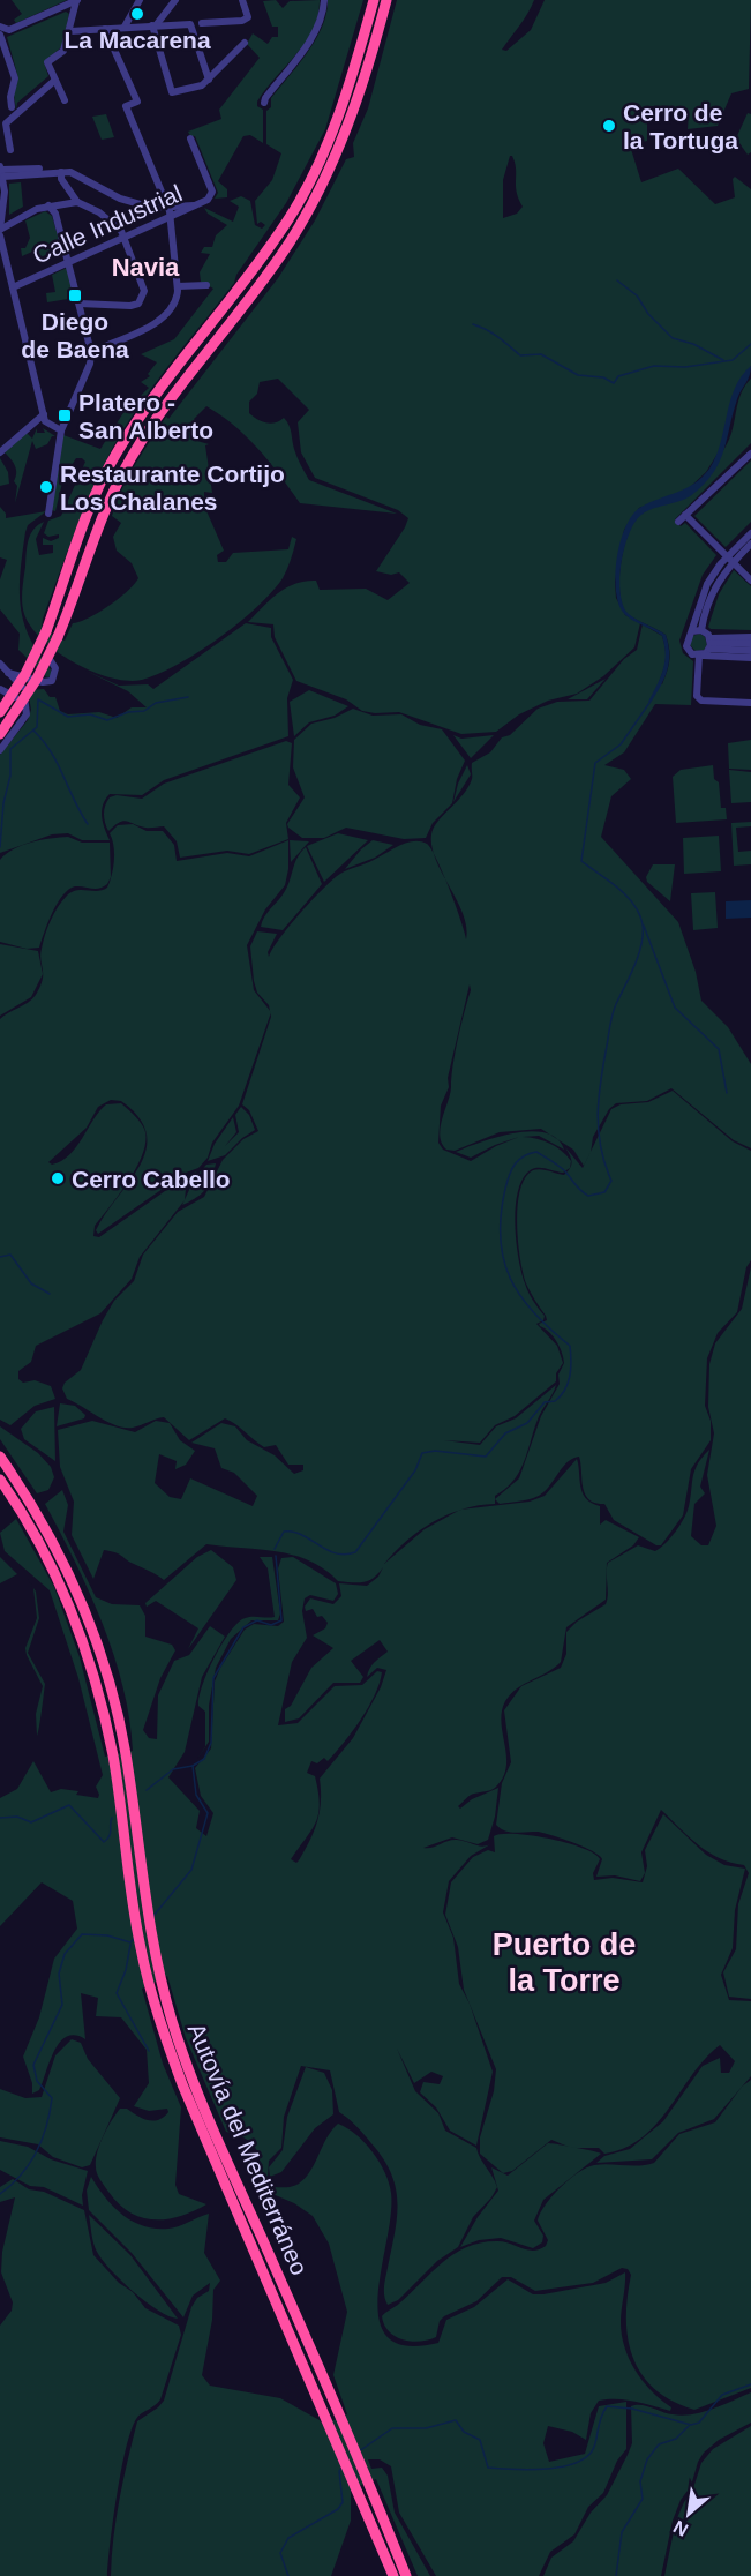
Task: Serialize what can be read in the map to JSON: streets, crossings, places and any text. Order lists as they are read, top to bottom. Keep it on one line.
{"streets":{"highway":["Autovía del Mediterráneo"],"street":["Calle Industrial"]},"districts":["Navia","Puerto de la Torre"],"places":{"other":["La Macarena","Cerro de la Tortuga","Restaurante Cortijo Los Chalanes","Cerro Cabello"],"transit":["Diego de Baena","Platero - San Alberto"]},"north":"bottom left"}
